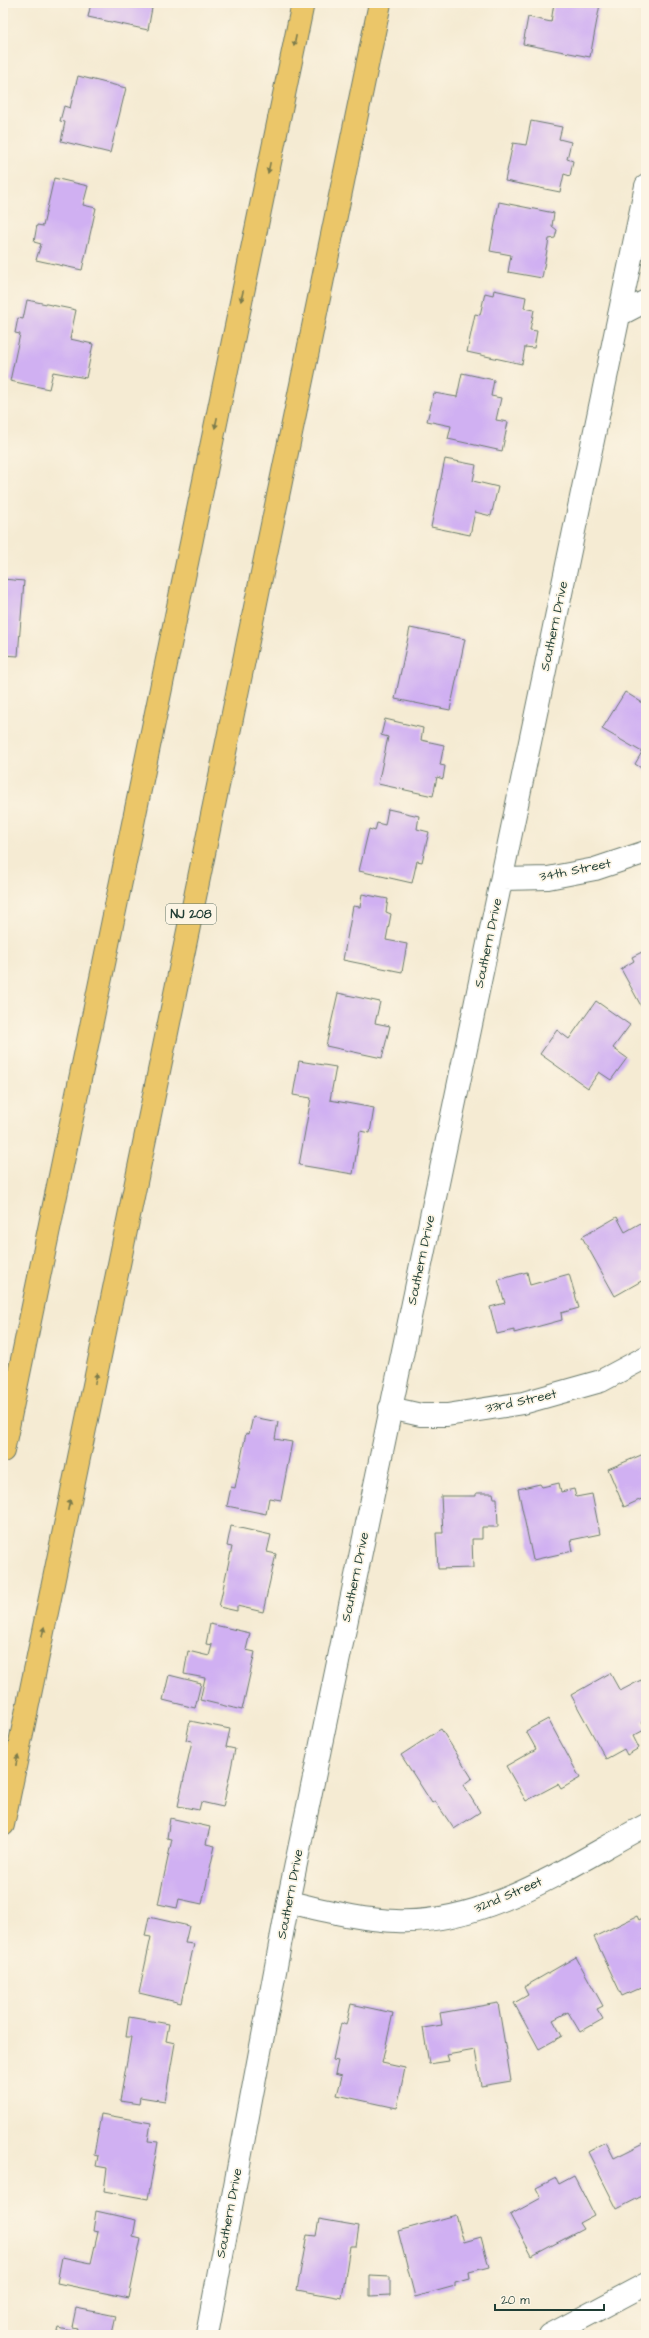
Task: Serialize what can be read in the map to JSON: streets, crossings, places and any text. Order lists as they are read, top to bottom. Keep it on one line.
{"streets":{"highway":["NJ 208"],"street":["Southern Drive","34th Street","33rd Street","32nd Street"]},"crossings":[["Southern Drive","34th Street"],["Southern Drive","33rd Street"],["Southern Drive","32nd Street"]],"scale_bar":"20 m"}
